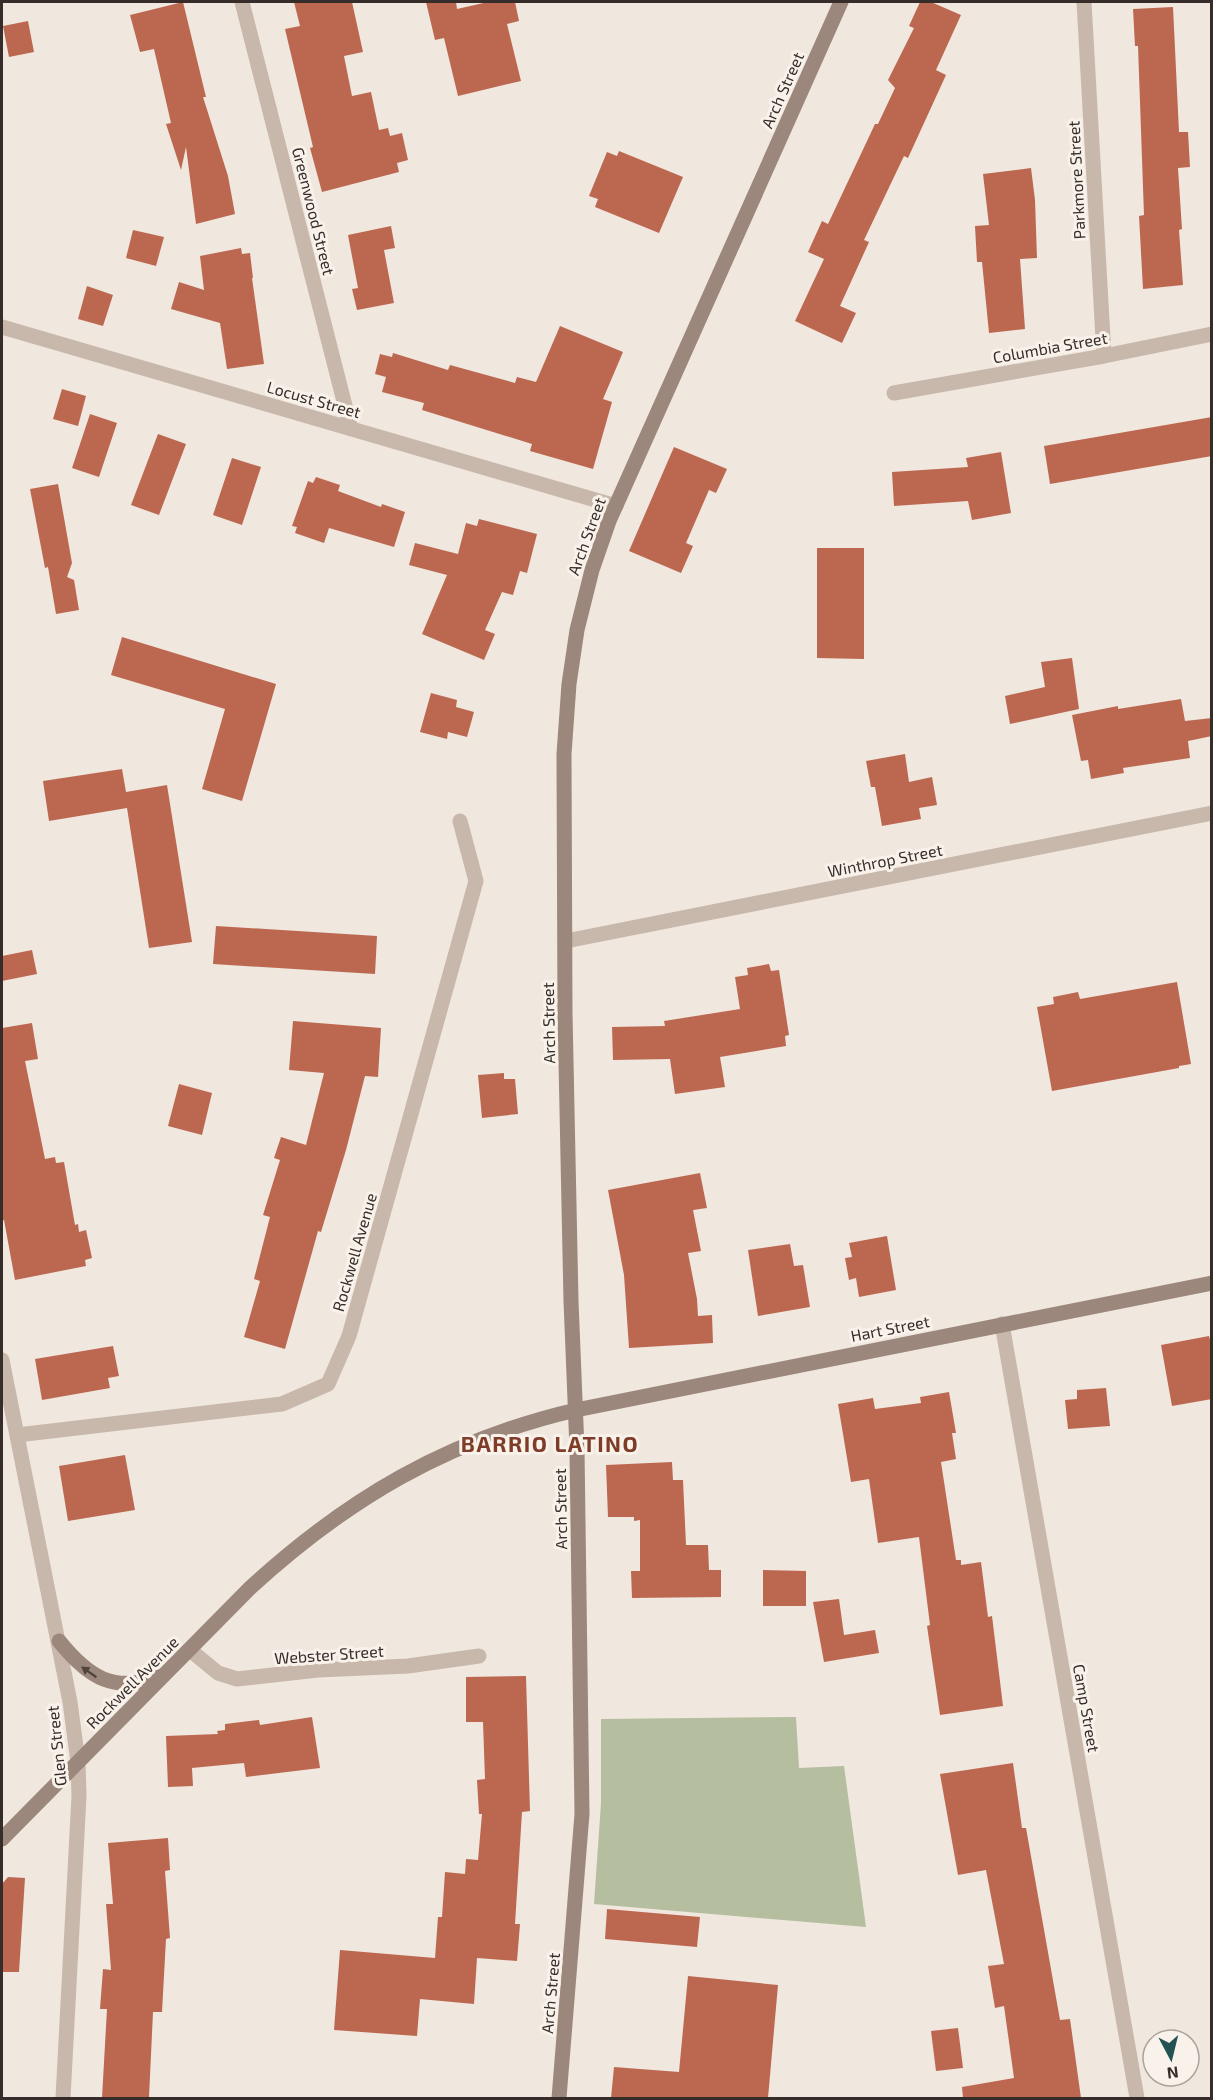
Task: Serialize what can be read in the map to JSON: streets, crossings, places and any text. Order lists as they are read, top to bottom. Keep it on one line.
{"streets":{"main road":["Arch Street","Rockwell Avenue","Hart Street"],"street":["Parkmore Street","Greenwood Street","Columbia Street","Locust Street","Winthrop Street","Webster Street","Camp Street","Glen Street"]},"crossings":[["Arch Street","Locust Street"],["Arch Street","Winthrop Street"],["Arch Street","Rockwell Avenue"],["Arch Street","Hart Street"],["Parkmore Street","Columbia Street"],["Greenwood Street","Locust Street"],["Rockwell Avenue","Hart Street"],["Rockwell Avenue","Webster Street"],["Rockwell Avenue","Glen Street"],["Hart Street","Camp Street"]],"districts":["BARRIO LATINO"],"north":"bottom"}
